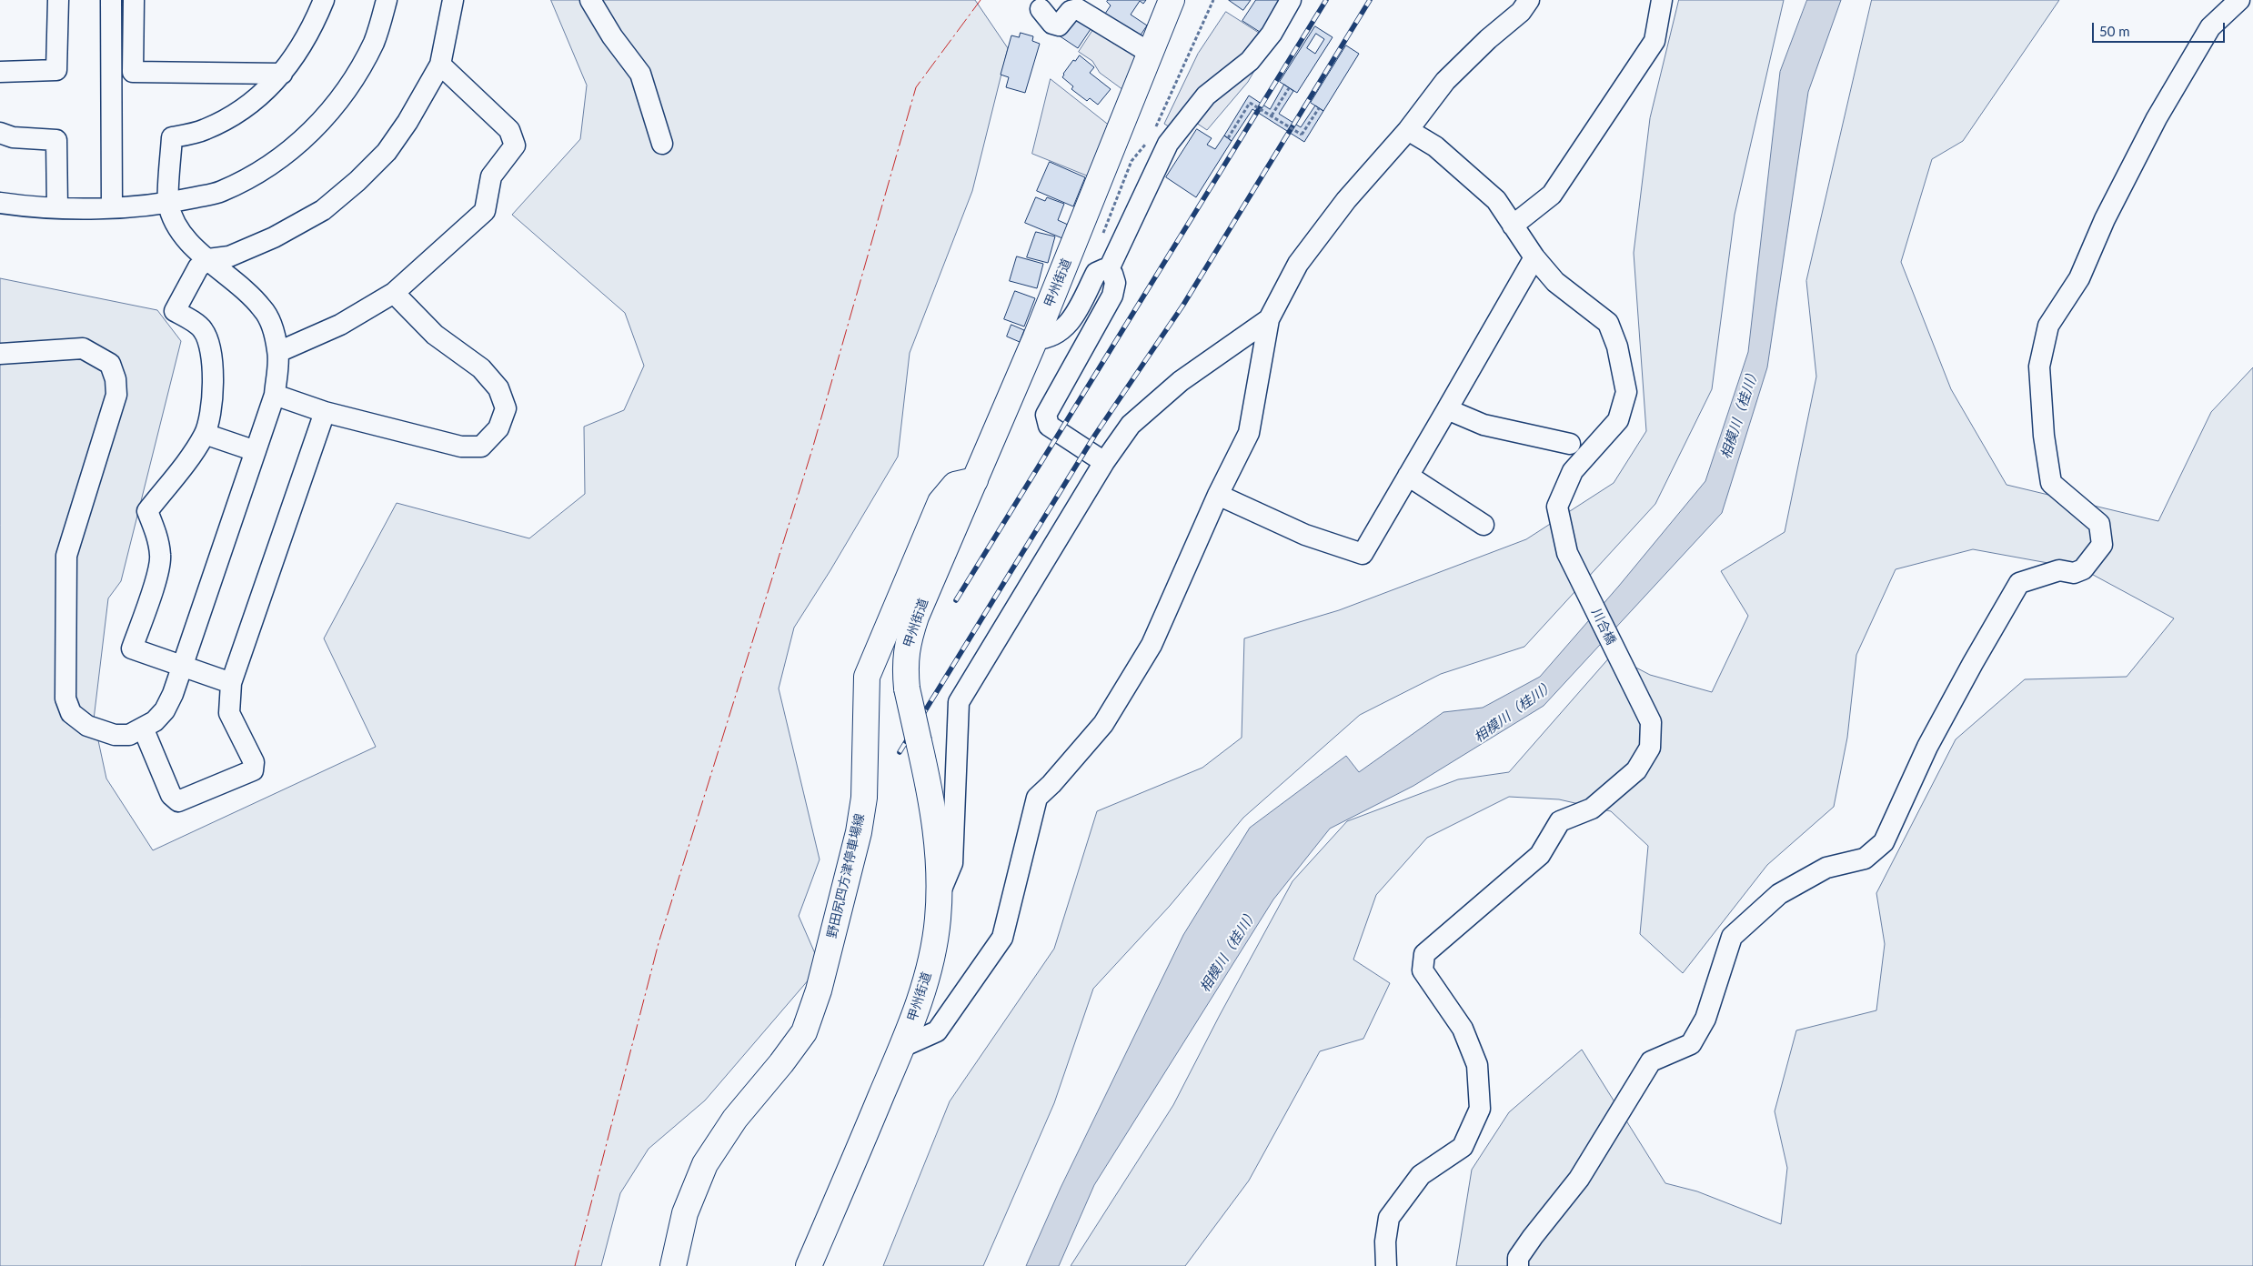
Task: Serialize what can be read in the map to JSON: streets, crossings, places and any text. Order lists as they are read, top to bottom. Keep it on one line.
{"streets":{"main road":["甲州街道","野田尻四方津停車場線"],"street":["川合橋"]},"crossings":[["甲州街道","野田尻四方津停車場線"]],"water":["相模川（桂川）"],"scale_bar":"50 m"}
